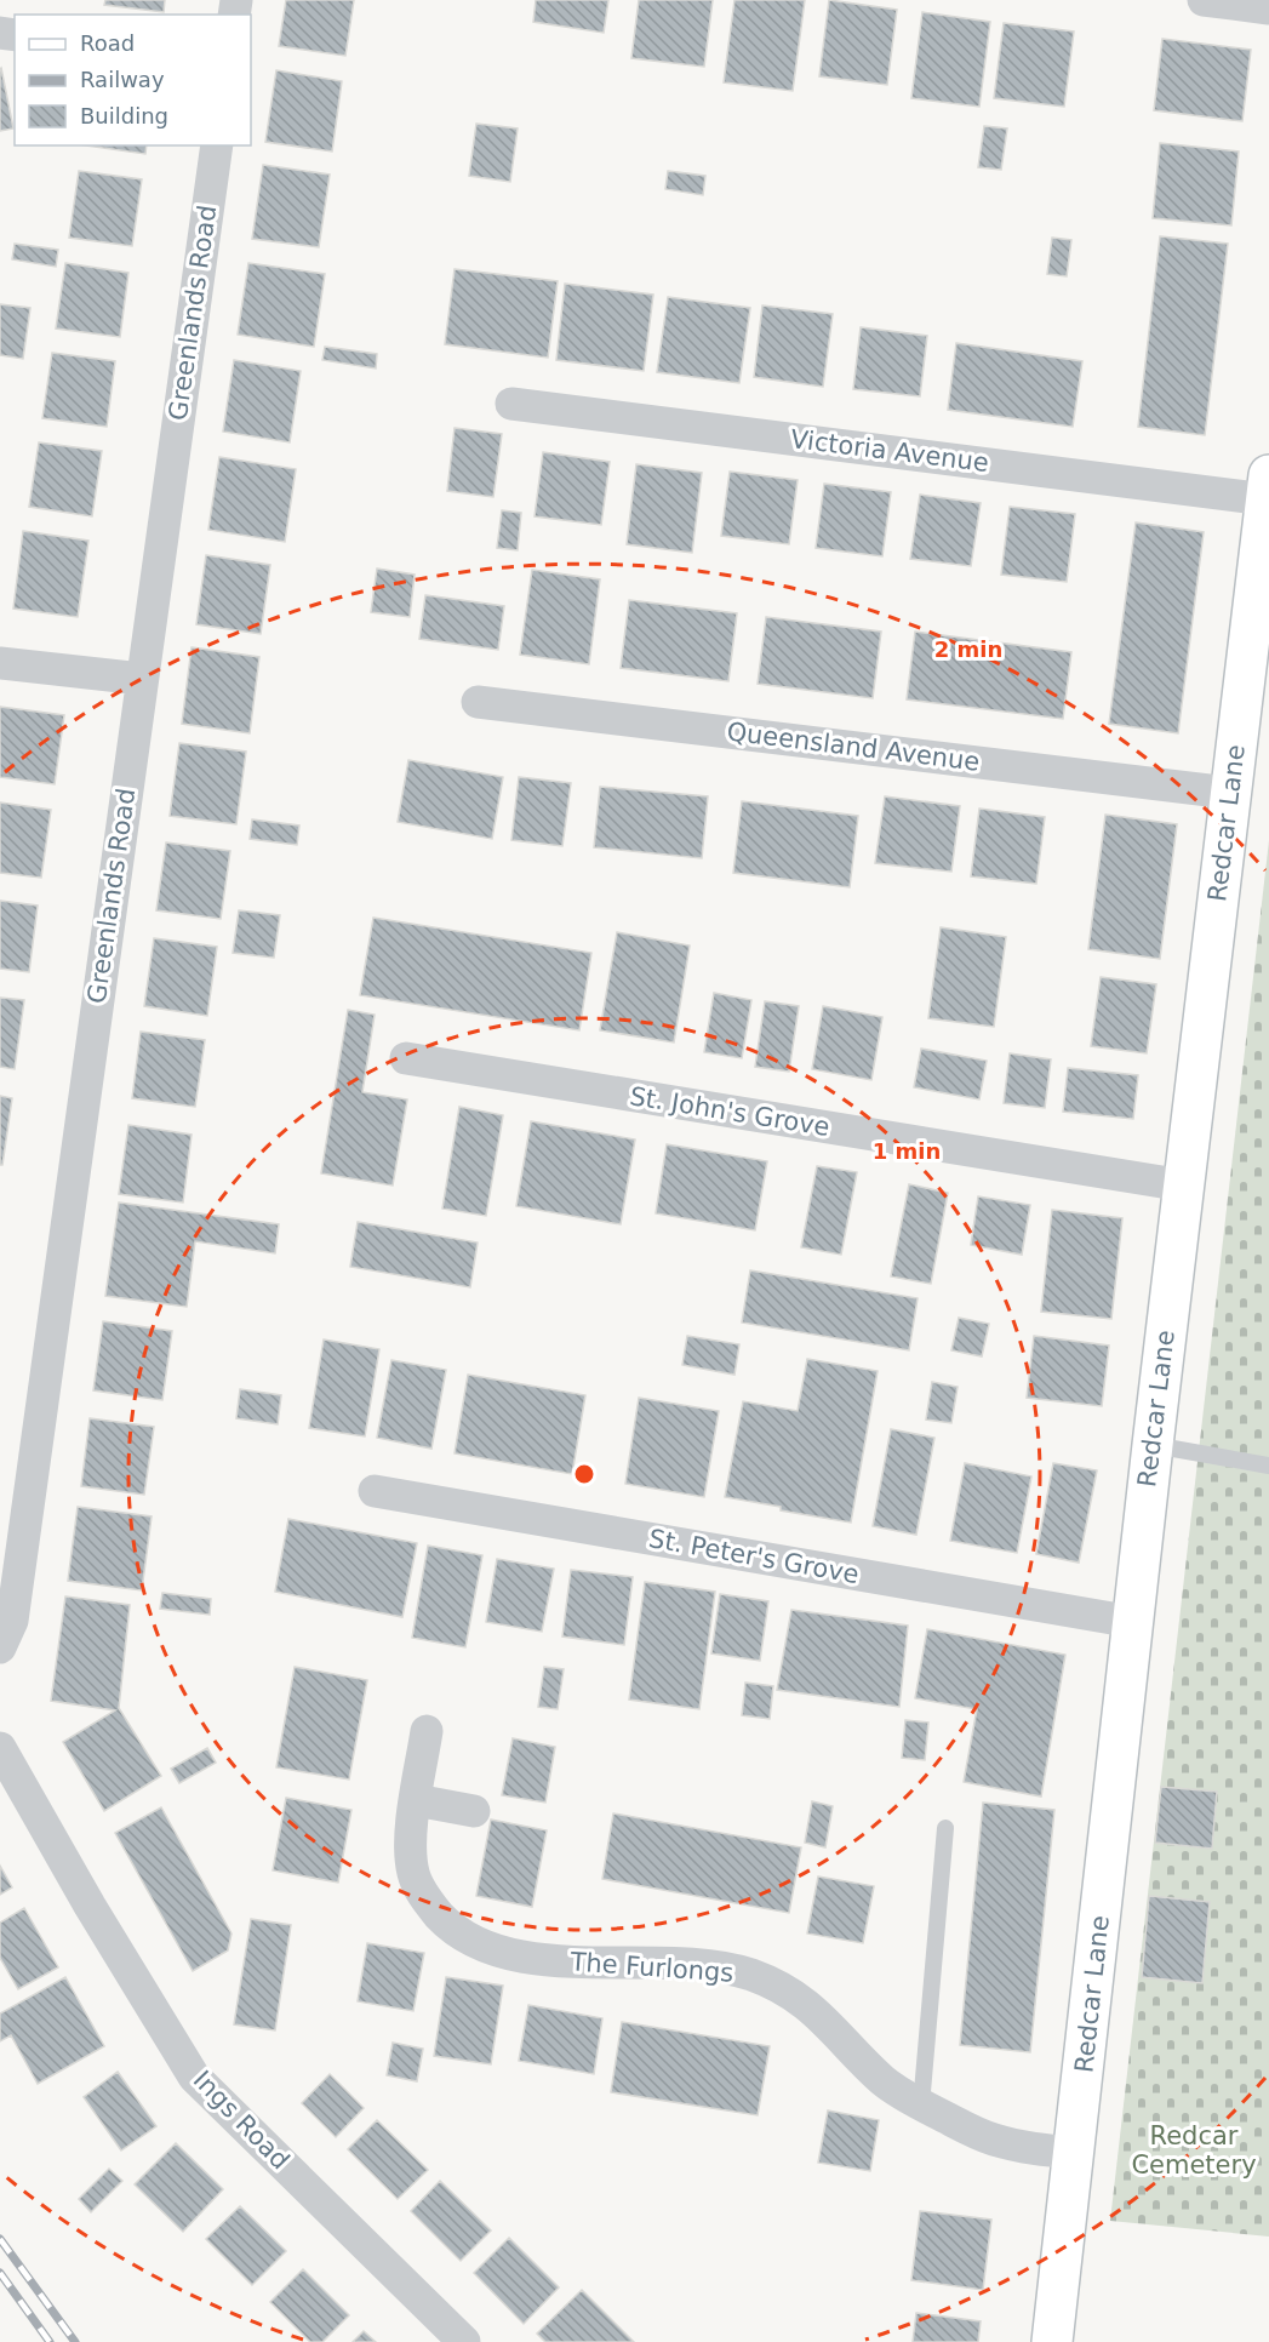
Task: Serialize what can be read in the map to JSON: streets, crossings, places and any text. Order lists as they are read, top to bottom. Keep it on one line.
{"streets":{"main road":["Redcar Lane"],"street":["Greenlands Road","Victoria Avenue","Queensland Avenue","St. John's Grove","St. Peter's Grove","The Furlongs","Ings Road"]},"crossings":[["Victoria Avenue","Redcar Lane"],["Queensland Avenue","Redcar Lane"],["Redcar Lane","St. John's Grove"],["Redcar Lane","St. Peter's Grove"],["Redcar Lane","The Furlongs"]],"parks":["Redcar Cemetery"],"legend":["Road","Railway","Building"],"rings":["2 min","1 min"]}
